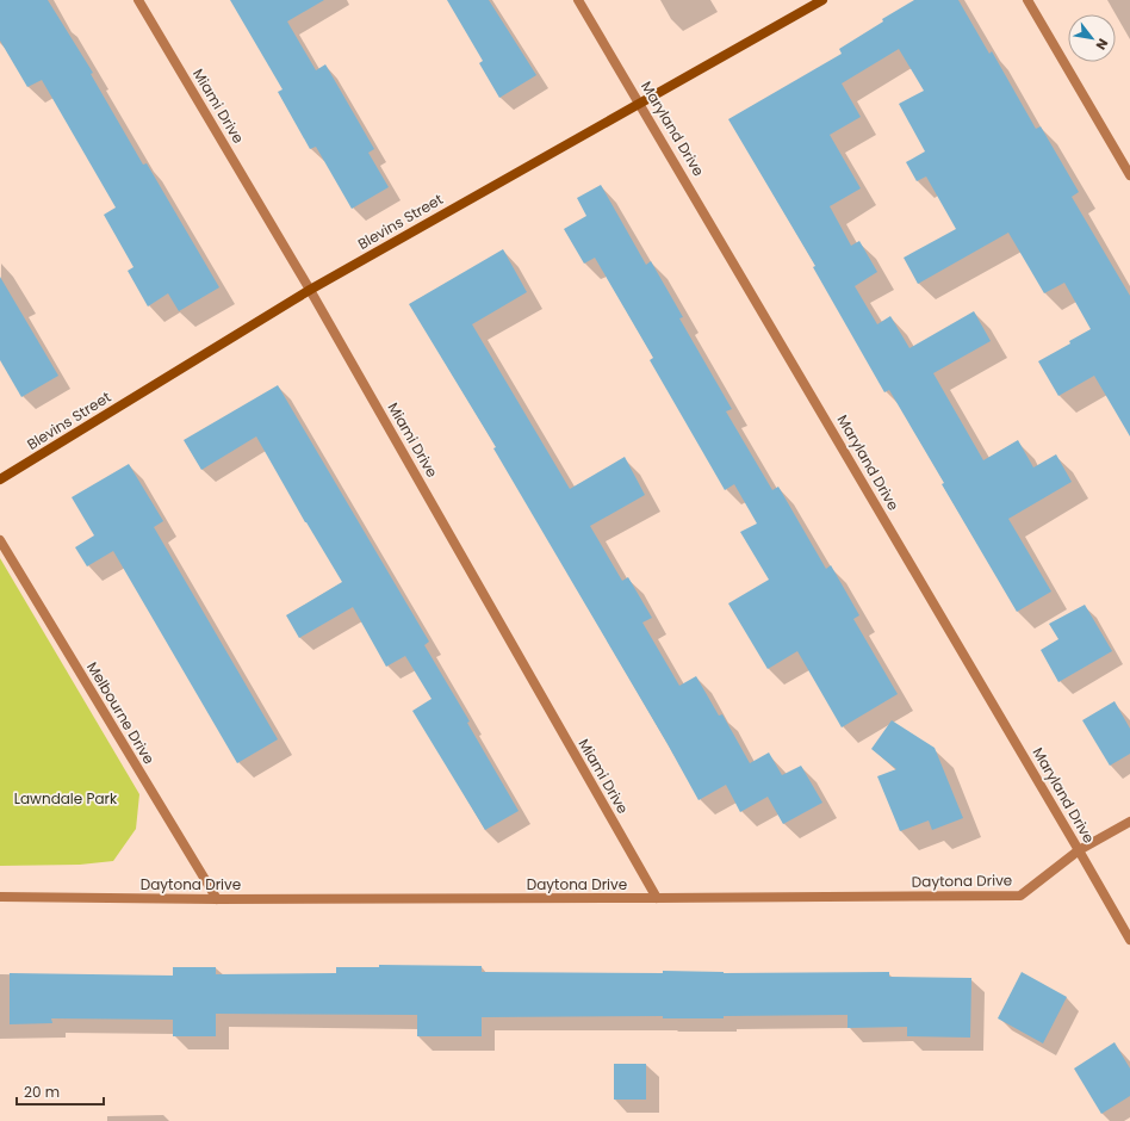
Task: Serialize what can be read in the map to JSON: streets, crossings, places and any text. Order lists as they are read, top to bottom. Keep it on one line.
{"streets":{"street":["Miami Drive","Maryland Drive","Blevins Street","Melbourne Drive","Daytona Drive"]},"crossings":[["Miami Drive","Blevins Street"],["Miami Drive","Daytona Drive"],["Maryland Drive","Blevins Street"],["Maryland Drive","Daytona Drive"],["Melbourne Drive","Daytona Drive"]],"parks":["Lawndale Park"],"scale_bar":"20 m","north":"bottom right"}
